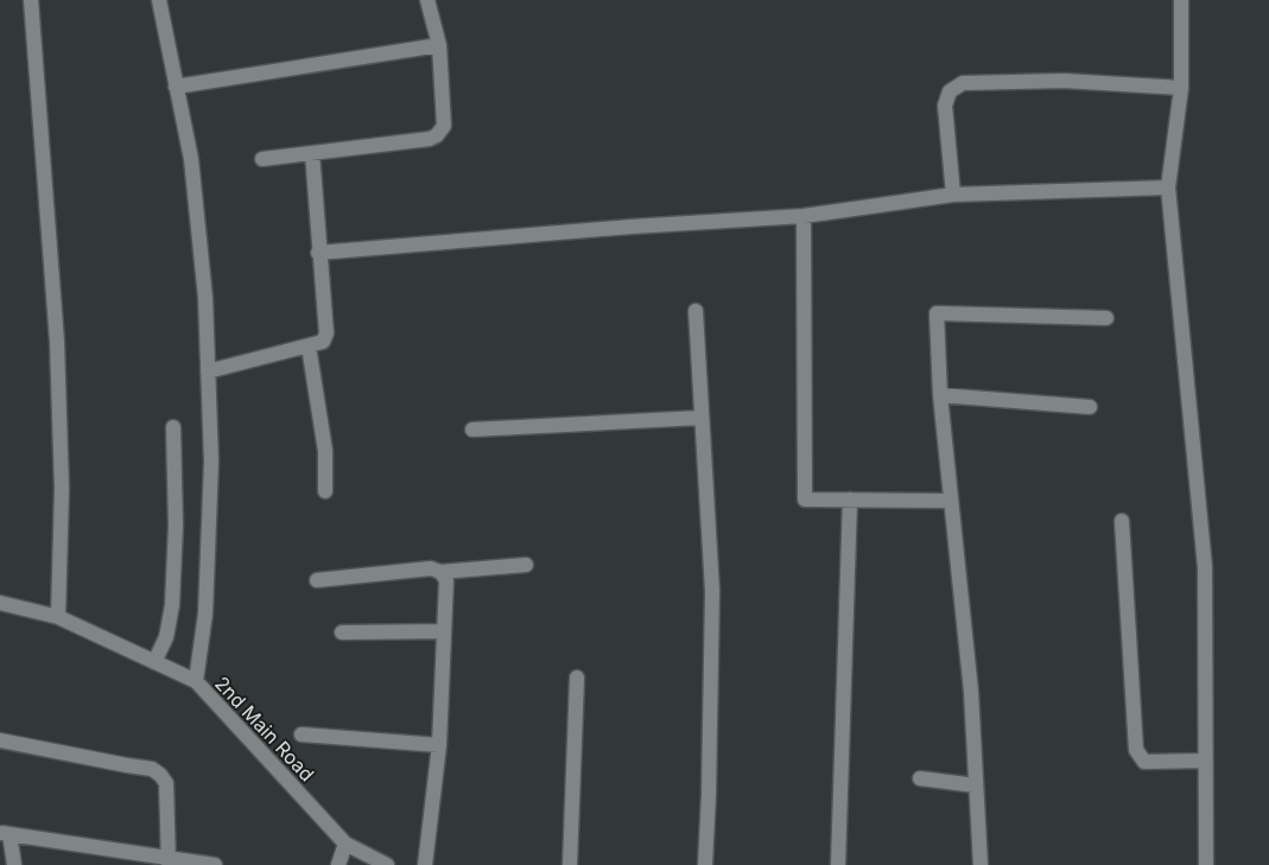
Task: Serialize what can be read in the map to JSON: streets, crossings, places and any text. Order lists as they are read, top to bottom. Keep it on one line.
{"streets":{"street":["2nd Main Road"]}}
